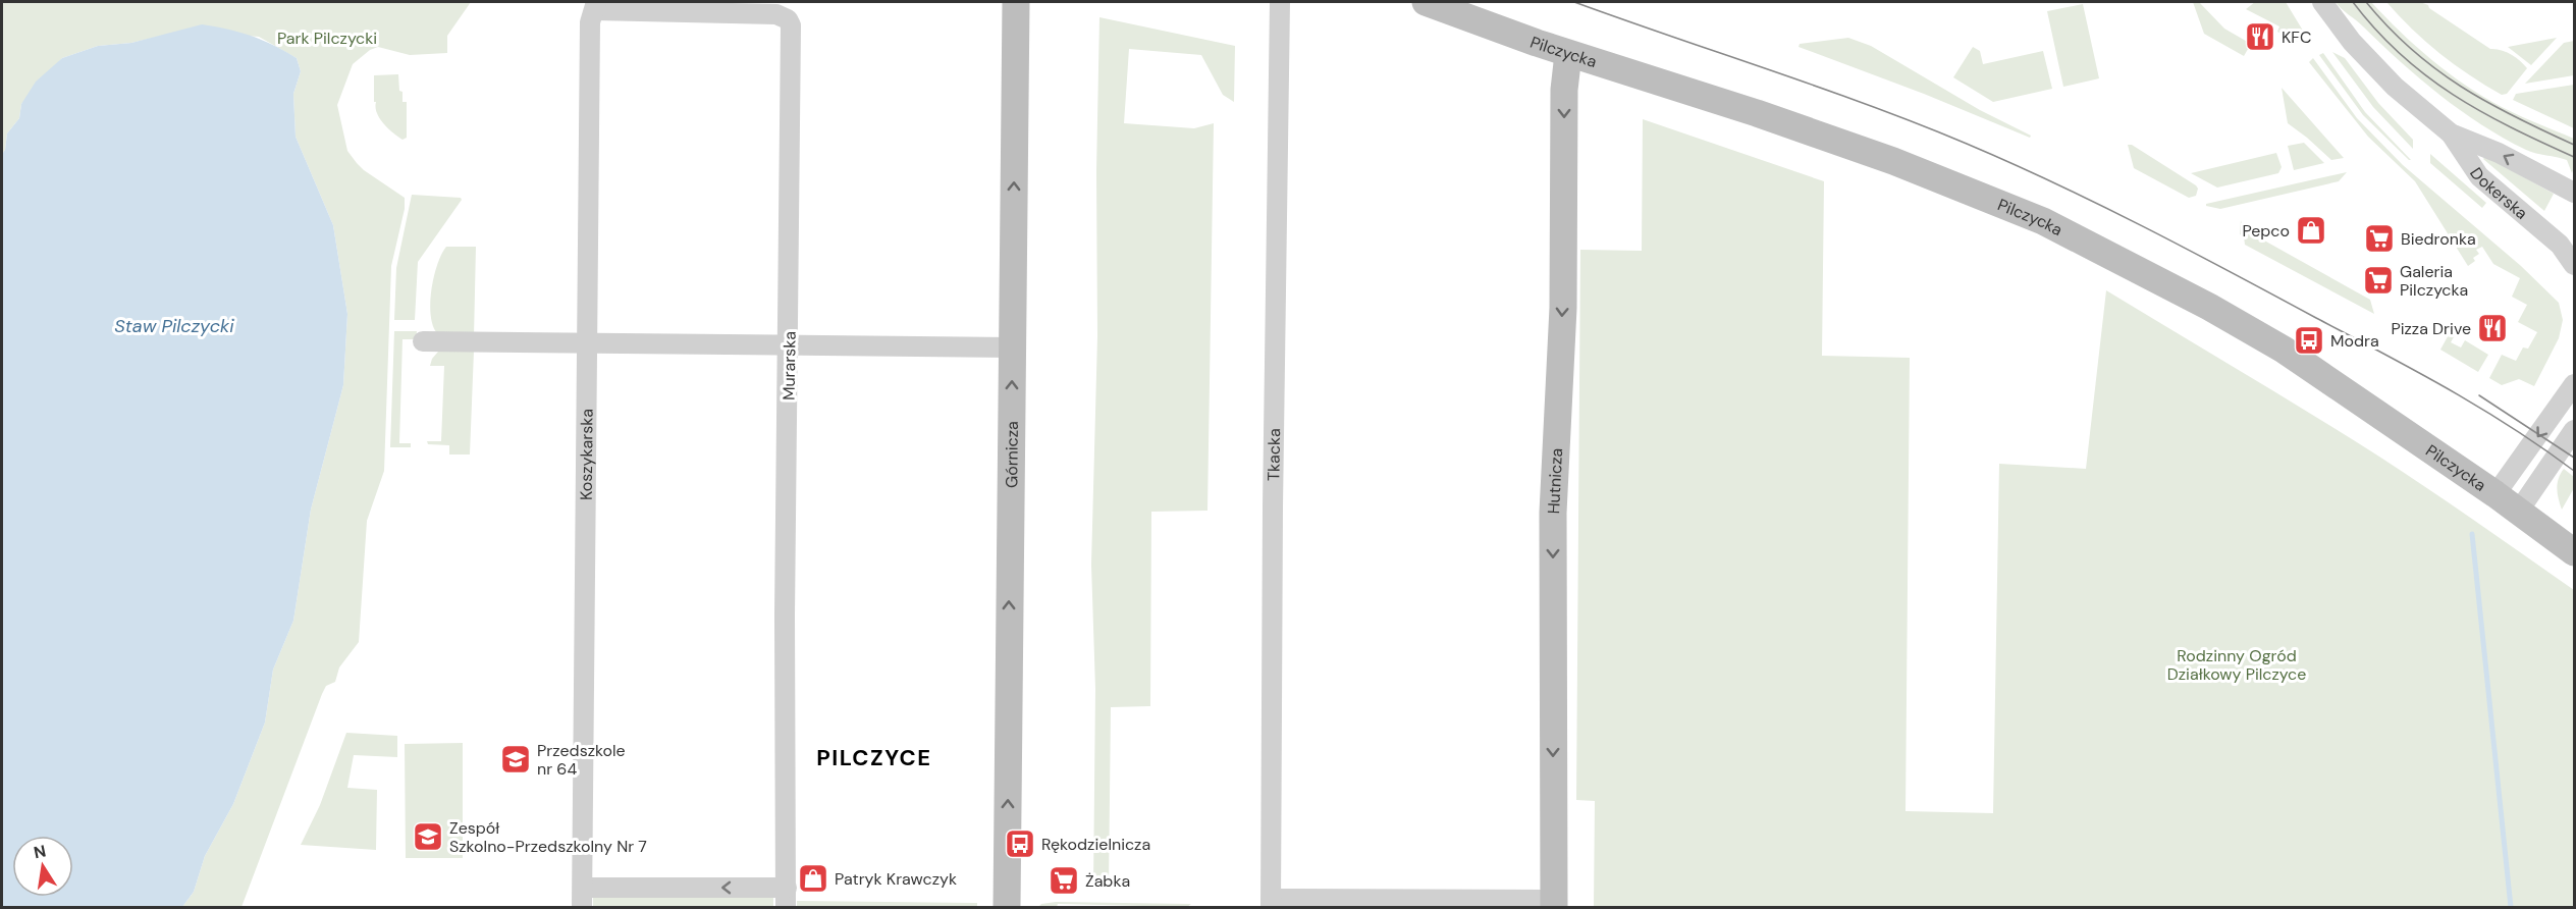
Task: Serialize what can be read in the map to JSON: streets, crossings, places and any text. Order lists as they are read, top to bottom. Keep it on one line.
{"streets":{"street":["Pilczycka","Dokerska","Murarska","Koszykarska","Górnicza","Tkacka","Hutnicza"]},"crossings":[["Pilczycka","Hutnicza"],["Murarska","Koszykarska"]],"one_way":["Górnicza","Hutnicza"],"districts":["PILCZYCE"],"water":["Staw Pilczycki"],"parks":["Park Pilczycki","Rodzinny Ogród Działkowy Pilczyce"],"places":{"restaurant":["KFC","Pizza Drive"],"shop":["Pepco","Patryk Krawczyk"],"supermarket":["Biedronka","Galeria Pilczycka","Żabka"],"bus stop":["Modra","Rękodzielnicza"],"school or university":["Przedszkole nr 64","Zespół Szkolno-Przedszkolny Nr 7"]},"north":"top"}
